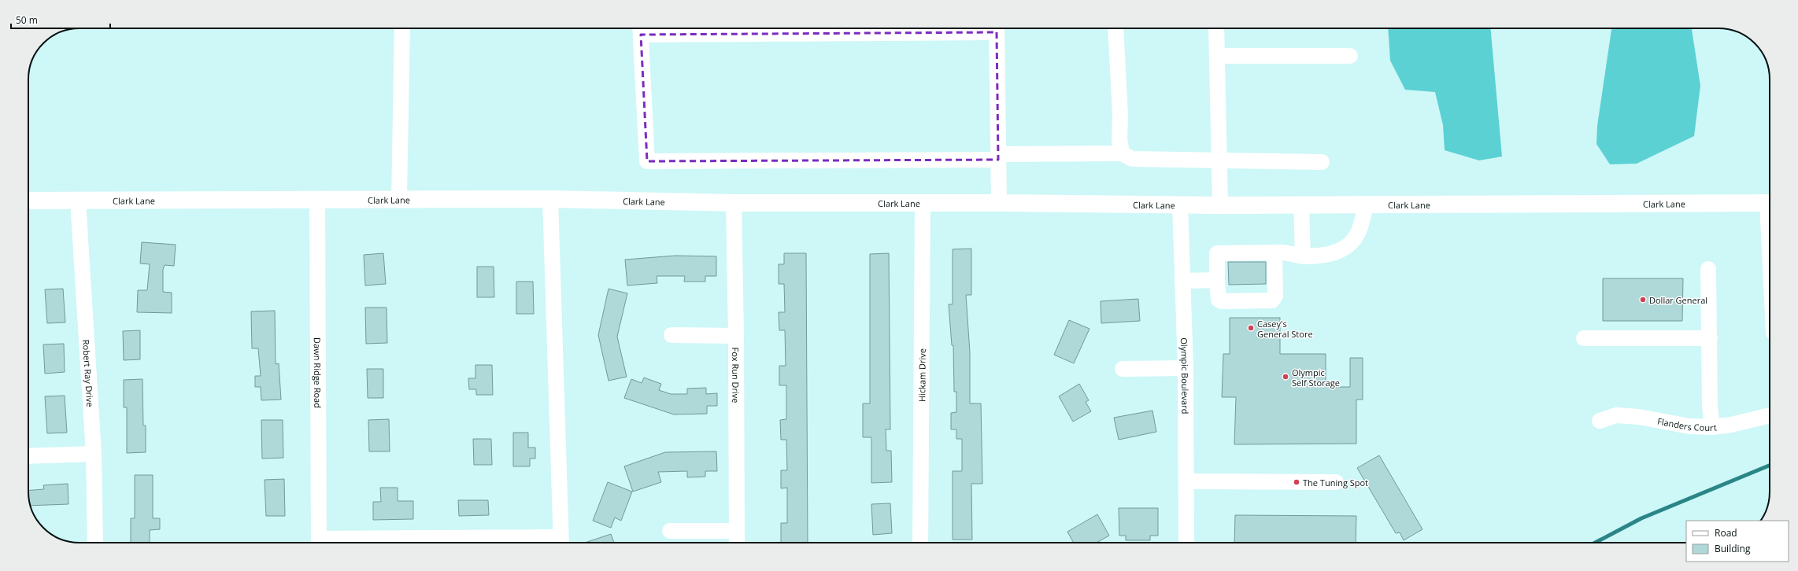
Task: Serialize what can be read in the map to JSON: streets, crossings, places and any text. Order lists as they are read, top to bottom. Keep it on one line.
{"streets":{"main road":["Clark Lane"],"street":["Robert Ray Drive","Dawn Ridge Road","Fox Run Drive","Hickam Drive","Olympic Boulevard","Flanders Court"]},"crossings":[["Clark Lane","Robert Ray Drive"],["Clark Lane","Dawn Ridge Road"],["Clark Lane","Fox Run Drive"],["Clark Lane","Hickam Drive"],["Clark Lane","Olympic Boulevard"]],"places":["Dollar General","Casey's General Store","Olympic Self Storage","The Tuning Spot"],"legend":["Road","Building"],"scale_bar":"50 m"}
